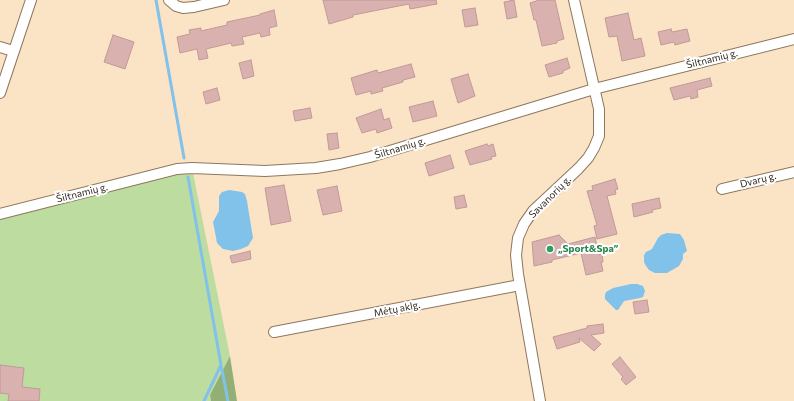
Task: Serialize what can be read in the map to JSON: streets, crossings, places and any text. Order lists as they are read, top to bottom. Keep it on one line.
{"streets":{"street":["Šiltnamių g.","Dvarų g.","Savanorių g.","Mėtų aklg."]},"crossings":[["Šiltnamių g.","Savanorių g."],["Savanorių g.","Mėtų aklg."]],"places":["„Sport&Spa”"]}
